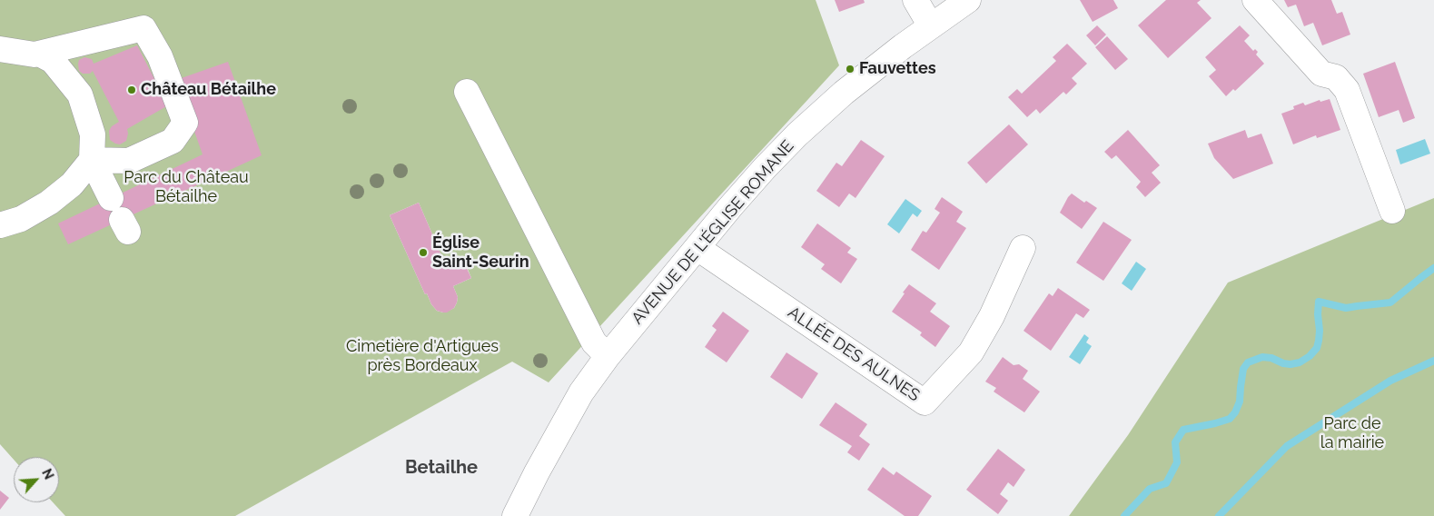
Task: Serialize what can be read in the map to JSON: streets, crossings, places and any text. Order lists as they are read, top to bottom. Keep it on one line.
{"streets":{"street":["AVENUE DE L'ÉGLISE ROMANE","ALLÉE DES AULNES"]},"crossings":[["AVENUE DE L'ÉGLISE ROMANE","ALLÉE DES AULNES"]],"districts":["Betailhe"],"parks":["Parc du Château Bétailhe","Cimetière d'Artigues près Bordeaux","Parc de la mairie"],"places":["Fauvettes","Château Bétailhe","Église Saint-Seurin"],"north":"top right"}
